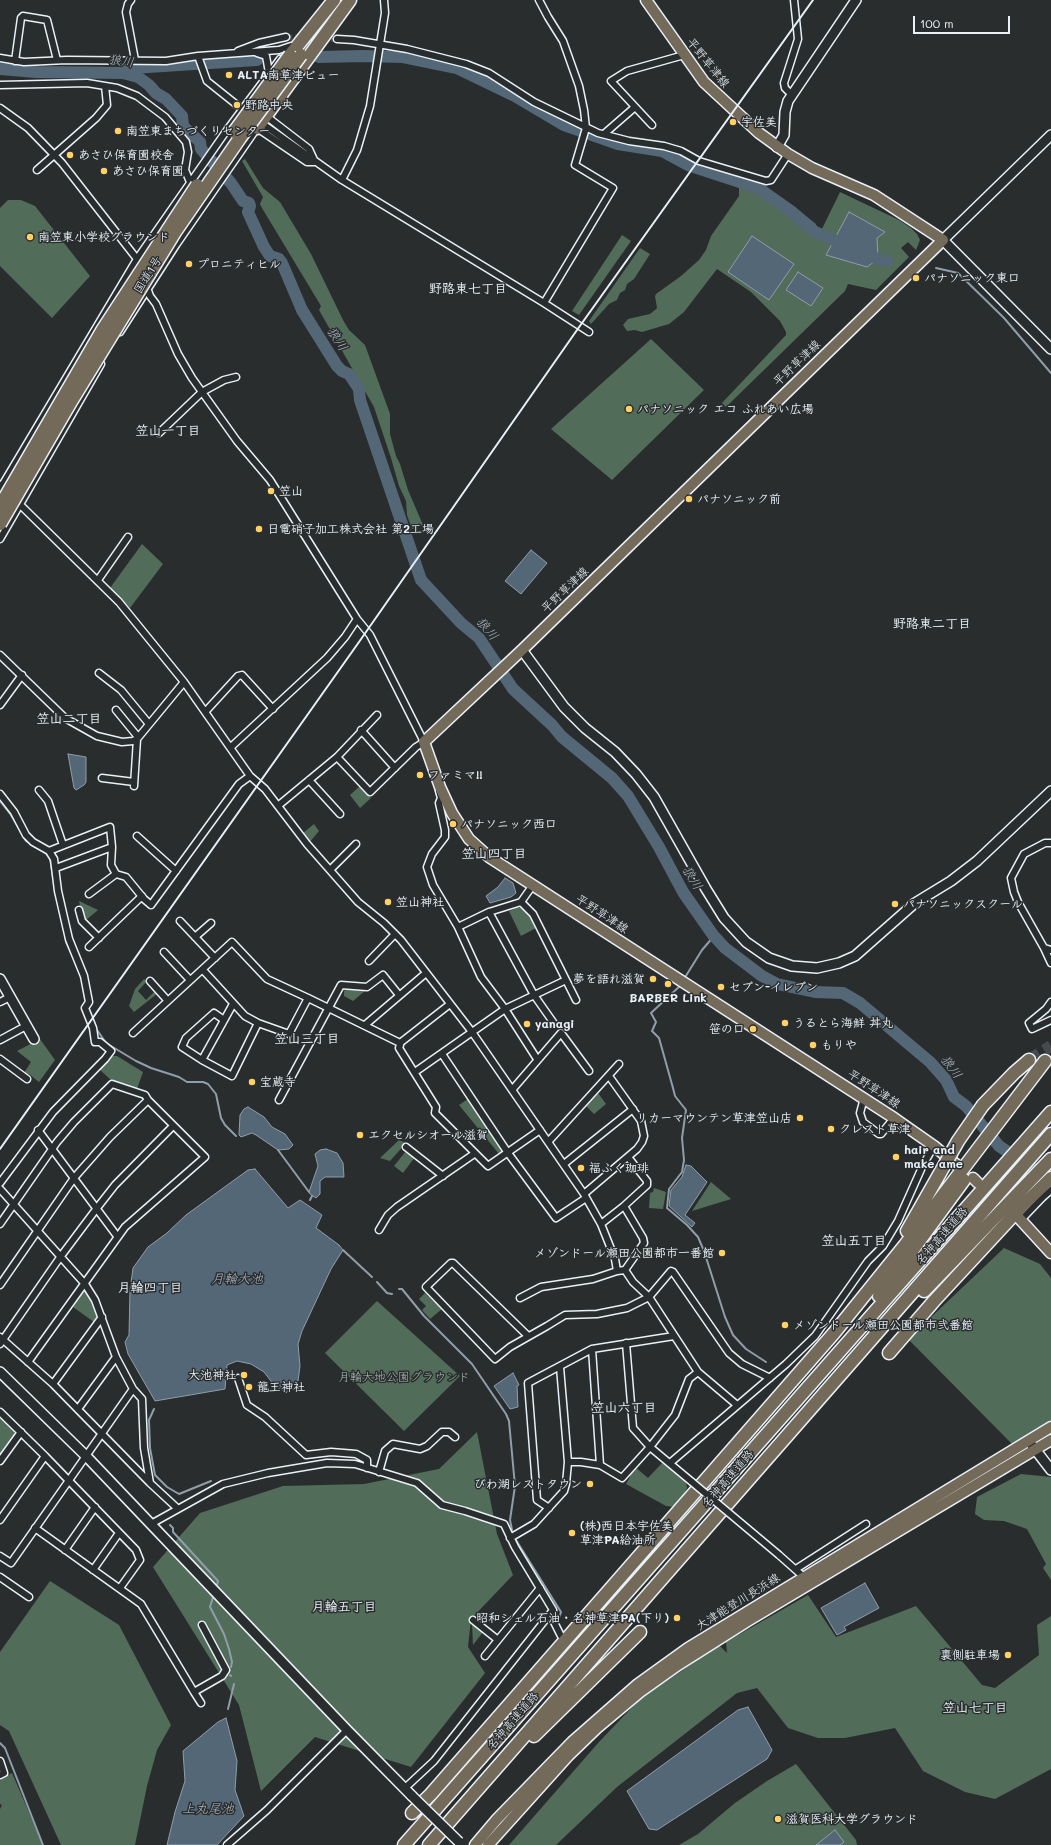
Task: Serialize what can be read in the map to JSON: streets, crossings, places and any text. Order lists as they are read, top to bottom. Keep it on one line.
{"streets":{"highway":["国道1号","名神高速道路"],"main road":["平野草津線","大津能登川長浜線"]},"districts":["野路東七丁目","笠山一丁目","野路東二丁目","笠山二丁目","笠山四丁目","笠山三丁目","笠山五丁目","月輪四丁目","笠山六丁目","月輪五丁目","笠山七丁目"],"water":["狼川","月輪大池","上丸尾池"],"parks":["月輪大地公園グラウンド"],"places":["ALTA南草津ビュー","野路中央","宇佐美","南笠東まちづくりセンター","あさひ保育園校舎","あさひ保育園","南笠東小学校グラウンド","プロニティヒル","パナソニック東口","パナソニック エコ ふれあい広場","笠山","パナソニック前","日電硝子加工株式会社 第2工場","ファミマ!!","パナソニック西口","笠山神社","パナソニックスクール","夢を語れ滋賀","BARBER Link","セブン-イレブン","うるとら海鮮 丼丸","yanagi","笹の口","もりや","宝蔵寺","リカーマウンテン草津笠山店","クレスト草津","エクセルシオール滋賀","hair and make ame","福ふく珈琲","メゾンドール瀬田公園都市一番館","メゾンドール瀬田公園都市弐番館","大池神社","龍王神社","びわ湖レストタウン","(株)西日本宇佐美 草津PA給油所","昭和シェル石油・名神草津PA(下り)","裏側駐車場","滋賀医科大学グラウンド"],"scale_bar":"100 m"}
